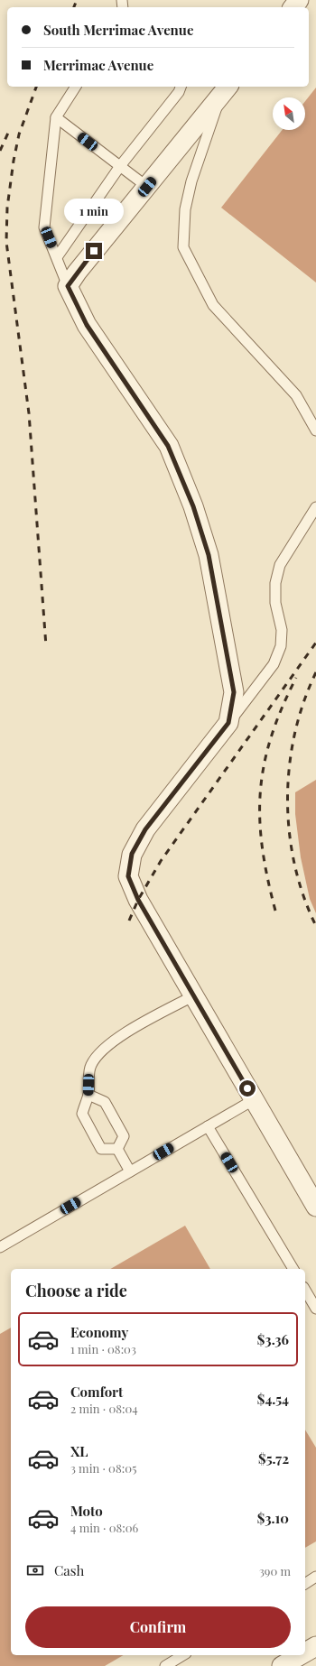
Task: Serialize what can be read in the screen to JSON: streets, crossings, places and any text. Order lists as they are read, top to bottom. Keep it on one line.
{"north":"top left","page":{"banner":["South Merrimac Avenue","Merrimac Avenue"],"bubble":"1 min","heading":"Choose a ride","list":[{"name":"Economy","note":"1 min · 08:03","value":"$3.36"},{"name":"Comfort","note":"2 min · 08:04","value":"$4.54"},{"name":"XL","note":"3 min · 08:05","value":"$5.72"},{"name":"Moto","note":"4 min · 08:06","value":"$3.10"}],"pay":["Cash","390 m"],"buttons":"Confirm"}}
